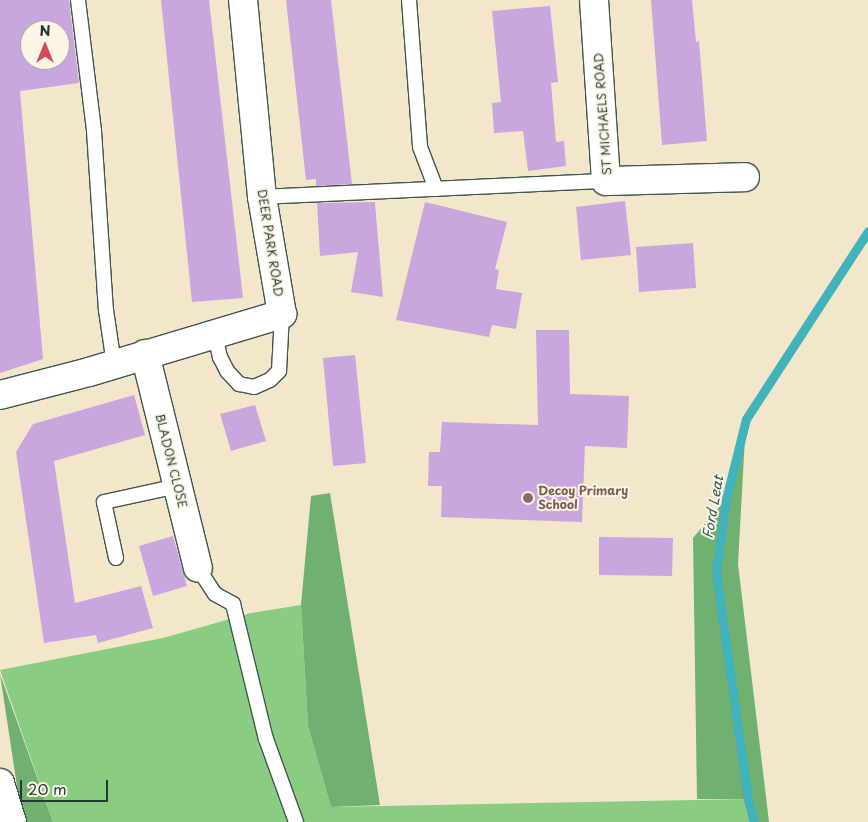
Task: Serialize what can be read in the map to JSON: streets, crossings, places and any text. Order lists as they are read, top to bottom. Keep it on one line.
{"streets":{"street":["ST MICHAELS ROAD","DEER PARK ROAD","BLADON CLOSE"]},"crossings":[["DEER PARK ROAD","BLADON CLOSE"]],"water":["Ford Leat"],"places":["Decoy Primary School"],"scale_bar":"20 m","north":"top"}
